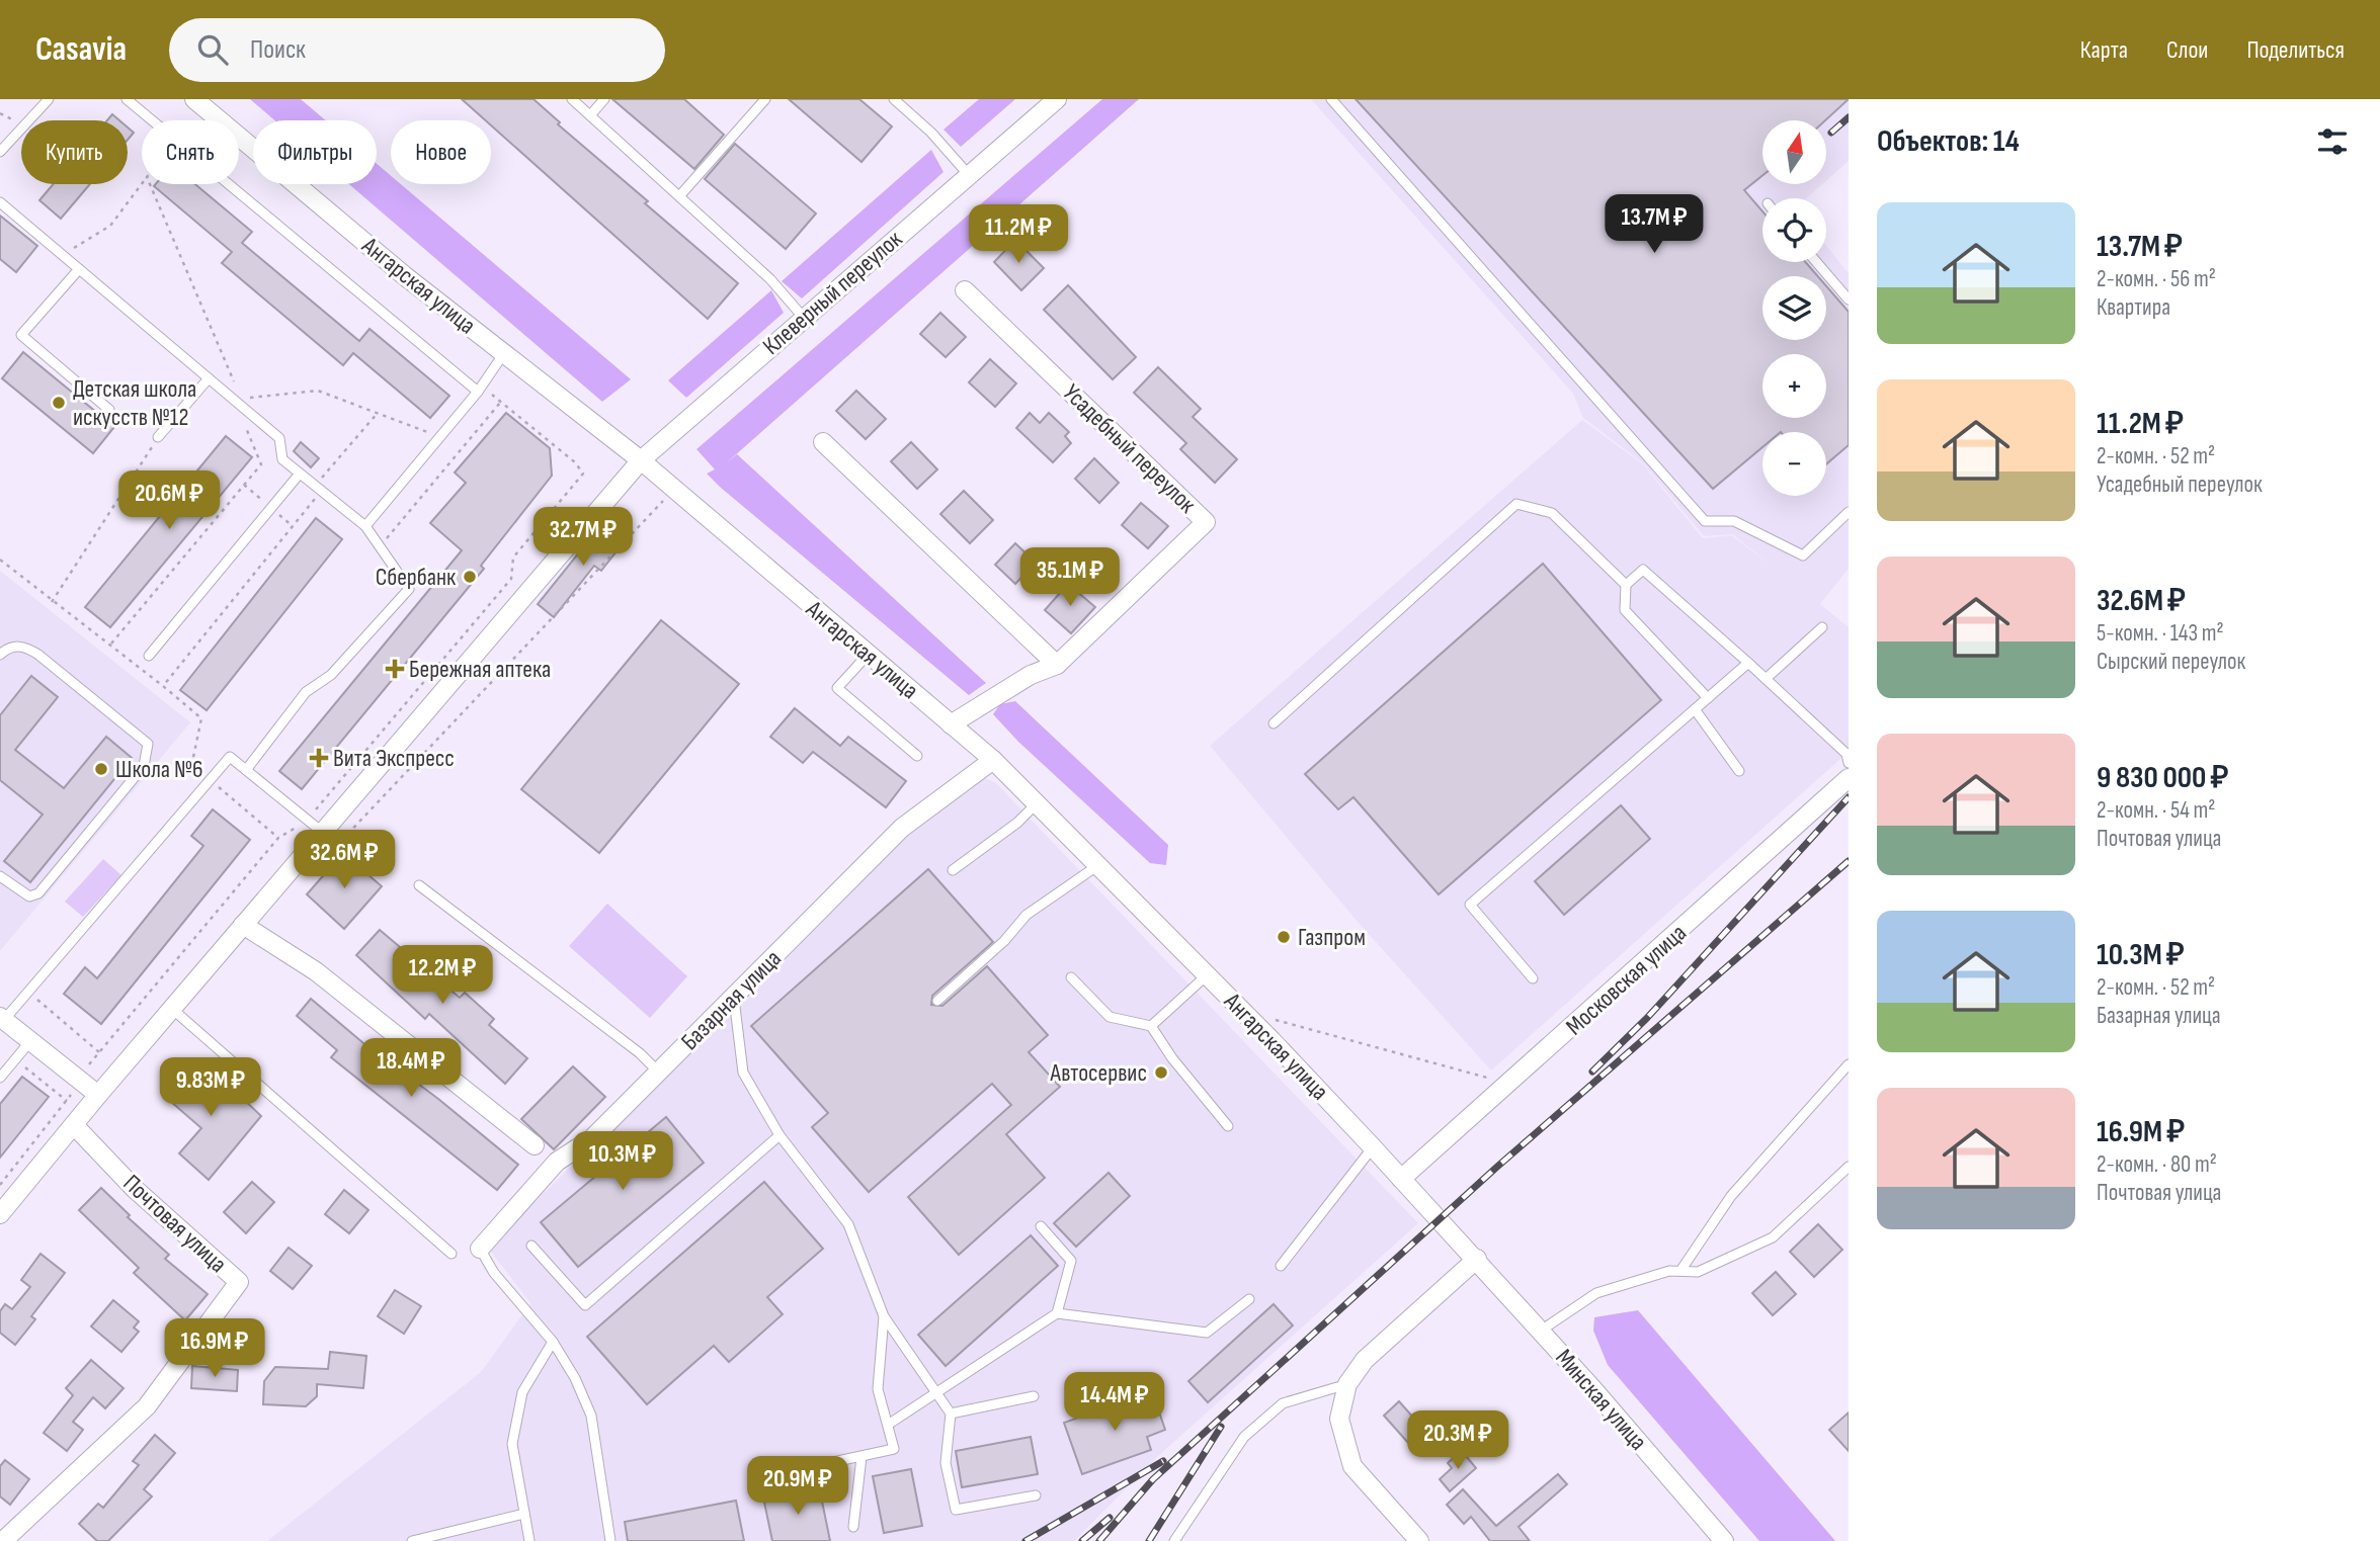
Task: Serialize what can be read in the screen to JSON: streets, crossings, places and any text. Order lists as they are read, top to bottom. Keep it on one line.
{"streets":{"street":["Ангарская улица","Клеверный переулок","Усадебный переулок","Московская улица","Базарная улица","Почтовая улица","Минская улица"]},"crossings":[["Ангарская улица","Клеверный переулок"],["Ангарская улица","Усадебный переулок"],["Ангарская улица","Московская улица"],["Ангарская улица","Базарная улица"],["Ангарская улица","Минская улица"],["Клеверный переулок","Почтовая улица"]],"places":{"other":["Детская школа искусств №12","Сбербанк","Школа №6","Газпром","Автосервис"],"health":["Бережная аптека","Вита Экспресс"]},"north":"top","page":{"header":"Casavia","search":"Поиск","nav":["Карта","Слои","Поделиться"],"heading":"Объектов: 14","map_buttons":["+","−"],"chip":["Купить","Снять","Фильтры","Новое"],"list":[{"name":"13.7M ₽","note":"2-комн. · 56 m² · Квартира"},{"name":"11.2M ₽","note":"2-комн. · 52 m² · Усадебный переулок"},{"name":"32.6M ₽","note":"5-комн. · 143 m² · Сырский переулок"},{"name":"9 830 000 ₽","note":"2-комн. · 54 m² · Почтовая улица"},{"name":"10.3M ₽","note":"2-комн. · 52 m² · Базарная улица"},{"name":"16.9M ₽","note":"2-комн. · 80 m² · Почтовая улица"}],"price":["13.7M ₽","11.2M ₽","20.6M ₽","32.7M ₽","35.1M ₽","32.6M ₽","12.2M ₽","18.4M ₽","9.83M ₽","10.3M ₽","16.9M ₽","14.4M ₽","20.3M ₽","20.9M ₽"]}}
